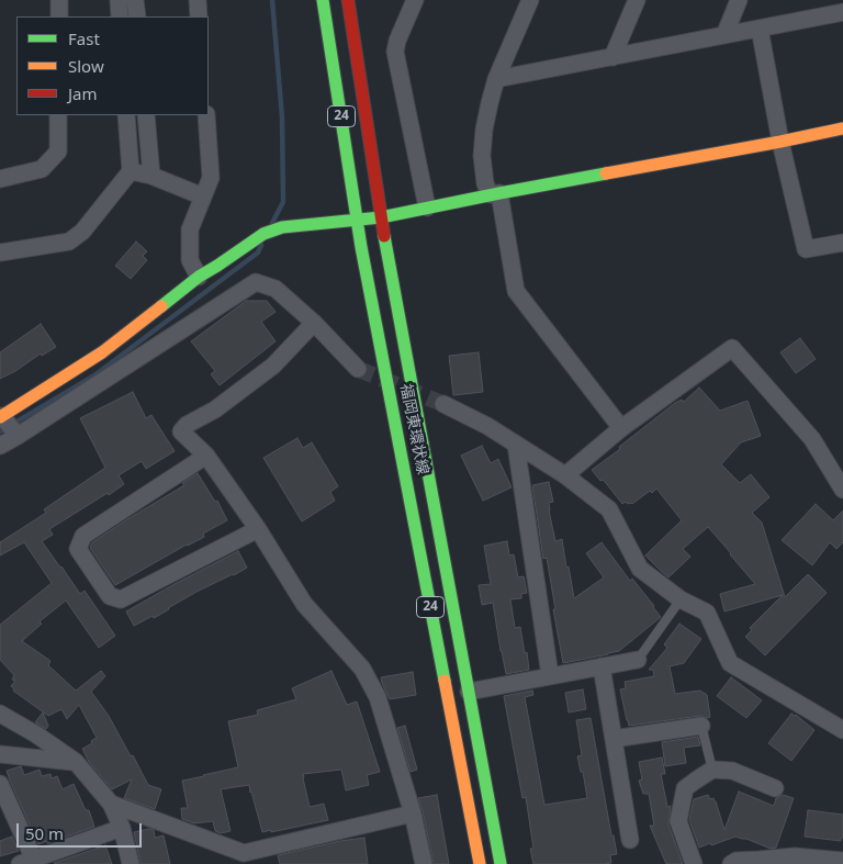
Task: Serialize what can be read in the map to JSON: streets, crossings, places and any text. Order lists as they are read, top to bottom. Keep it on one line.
{"streets":{"main road":["24","福岡東環状線"]},"legend":["Fast","Slow","Jam"],"scale_bar":"50 m"}
